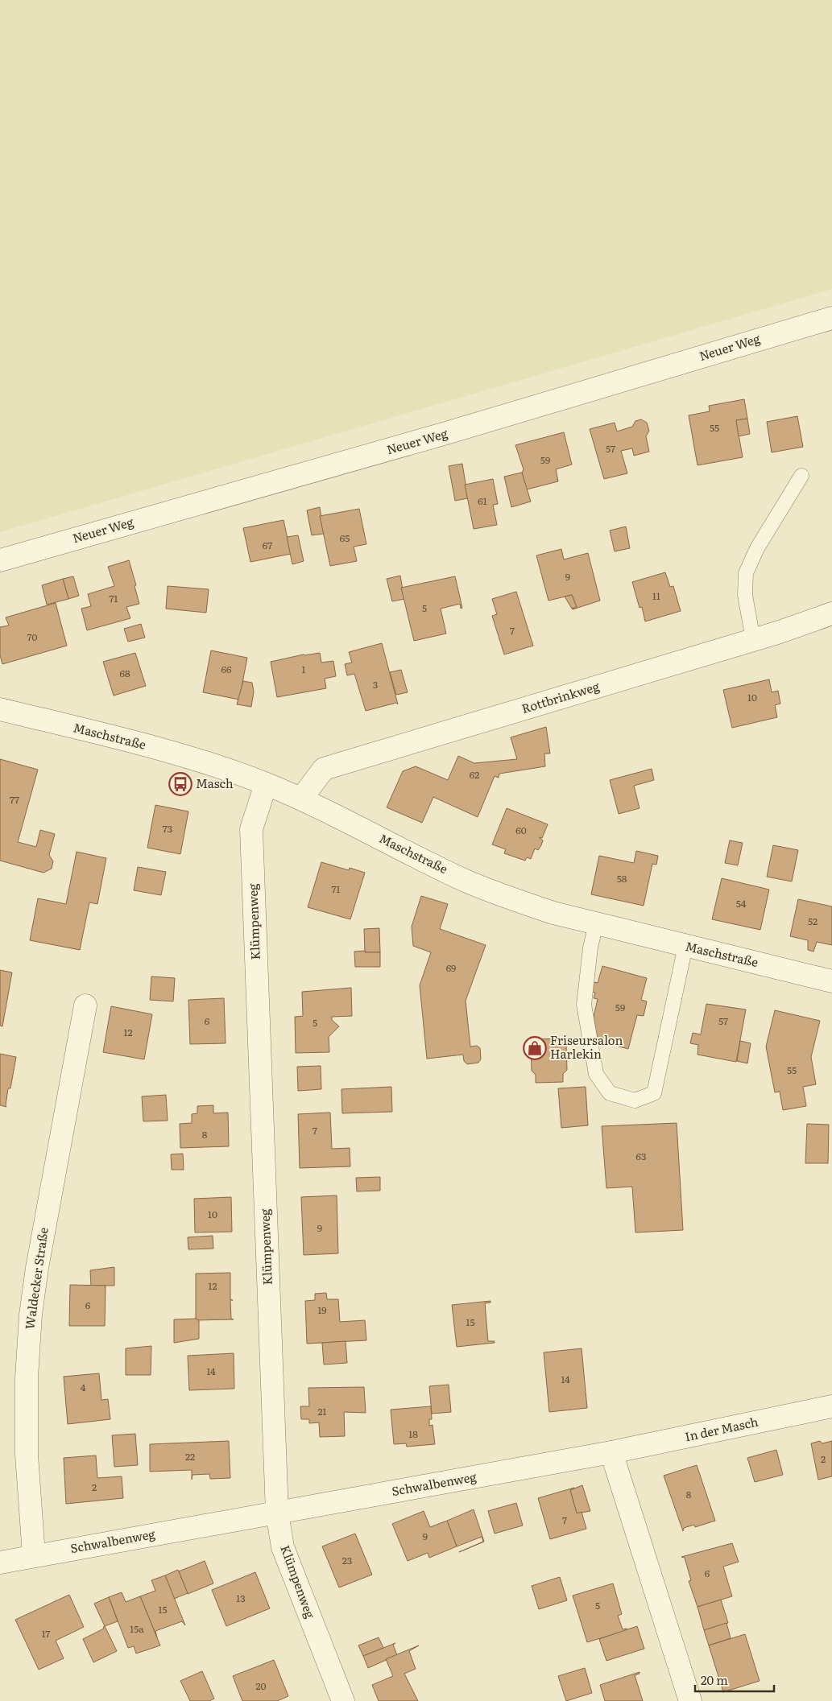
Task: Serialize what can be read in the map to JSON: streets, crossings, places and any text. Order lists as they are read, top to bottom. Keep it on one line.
{"streets":{"street":["Neuer Weg","Rottbrinkweg","Maschstraße","Klümpenweg","Waldecker Straße","In der Masch","Schwalbenweg"]},"crossings":[["Rottbrinkweg","Maschstraße"],["Maschstraße","Klümpenweg"],["Klümpenweg","Schwalbenweg"],["Waldecker Straße","Schwalbenweg"],["In der Masch","Schwalbenweg"]],"places":{"bus stop":["Masch"],"shop":["Friseursalon Harlekin"]},"house_numbers":["55","57","59","61","65","67","9","11","71","5","7","70","66","1","68","3","10","62","77","73","60","58","71","54","52","69","59","6","57","5","12","55","7","8","63","10","9","12","6","19","15","14","14","4","21","18","22","2","2","8","7","9","23","6","13","5","15","15a","17","20"],"scale_bar":"20 m"}
